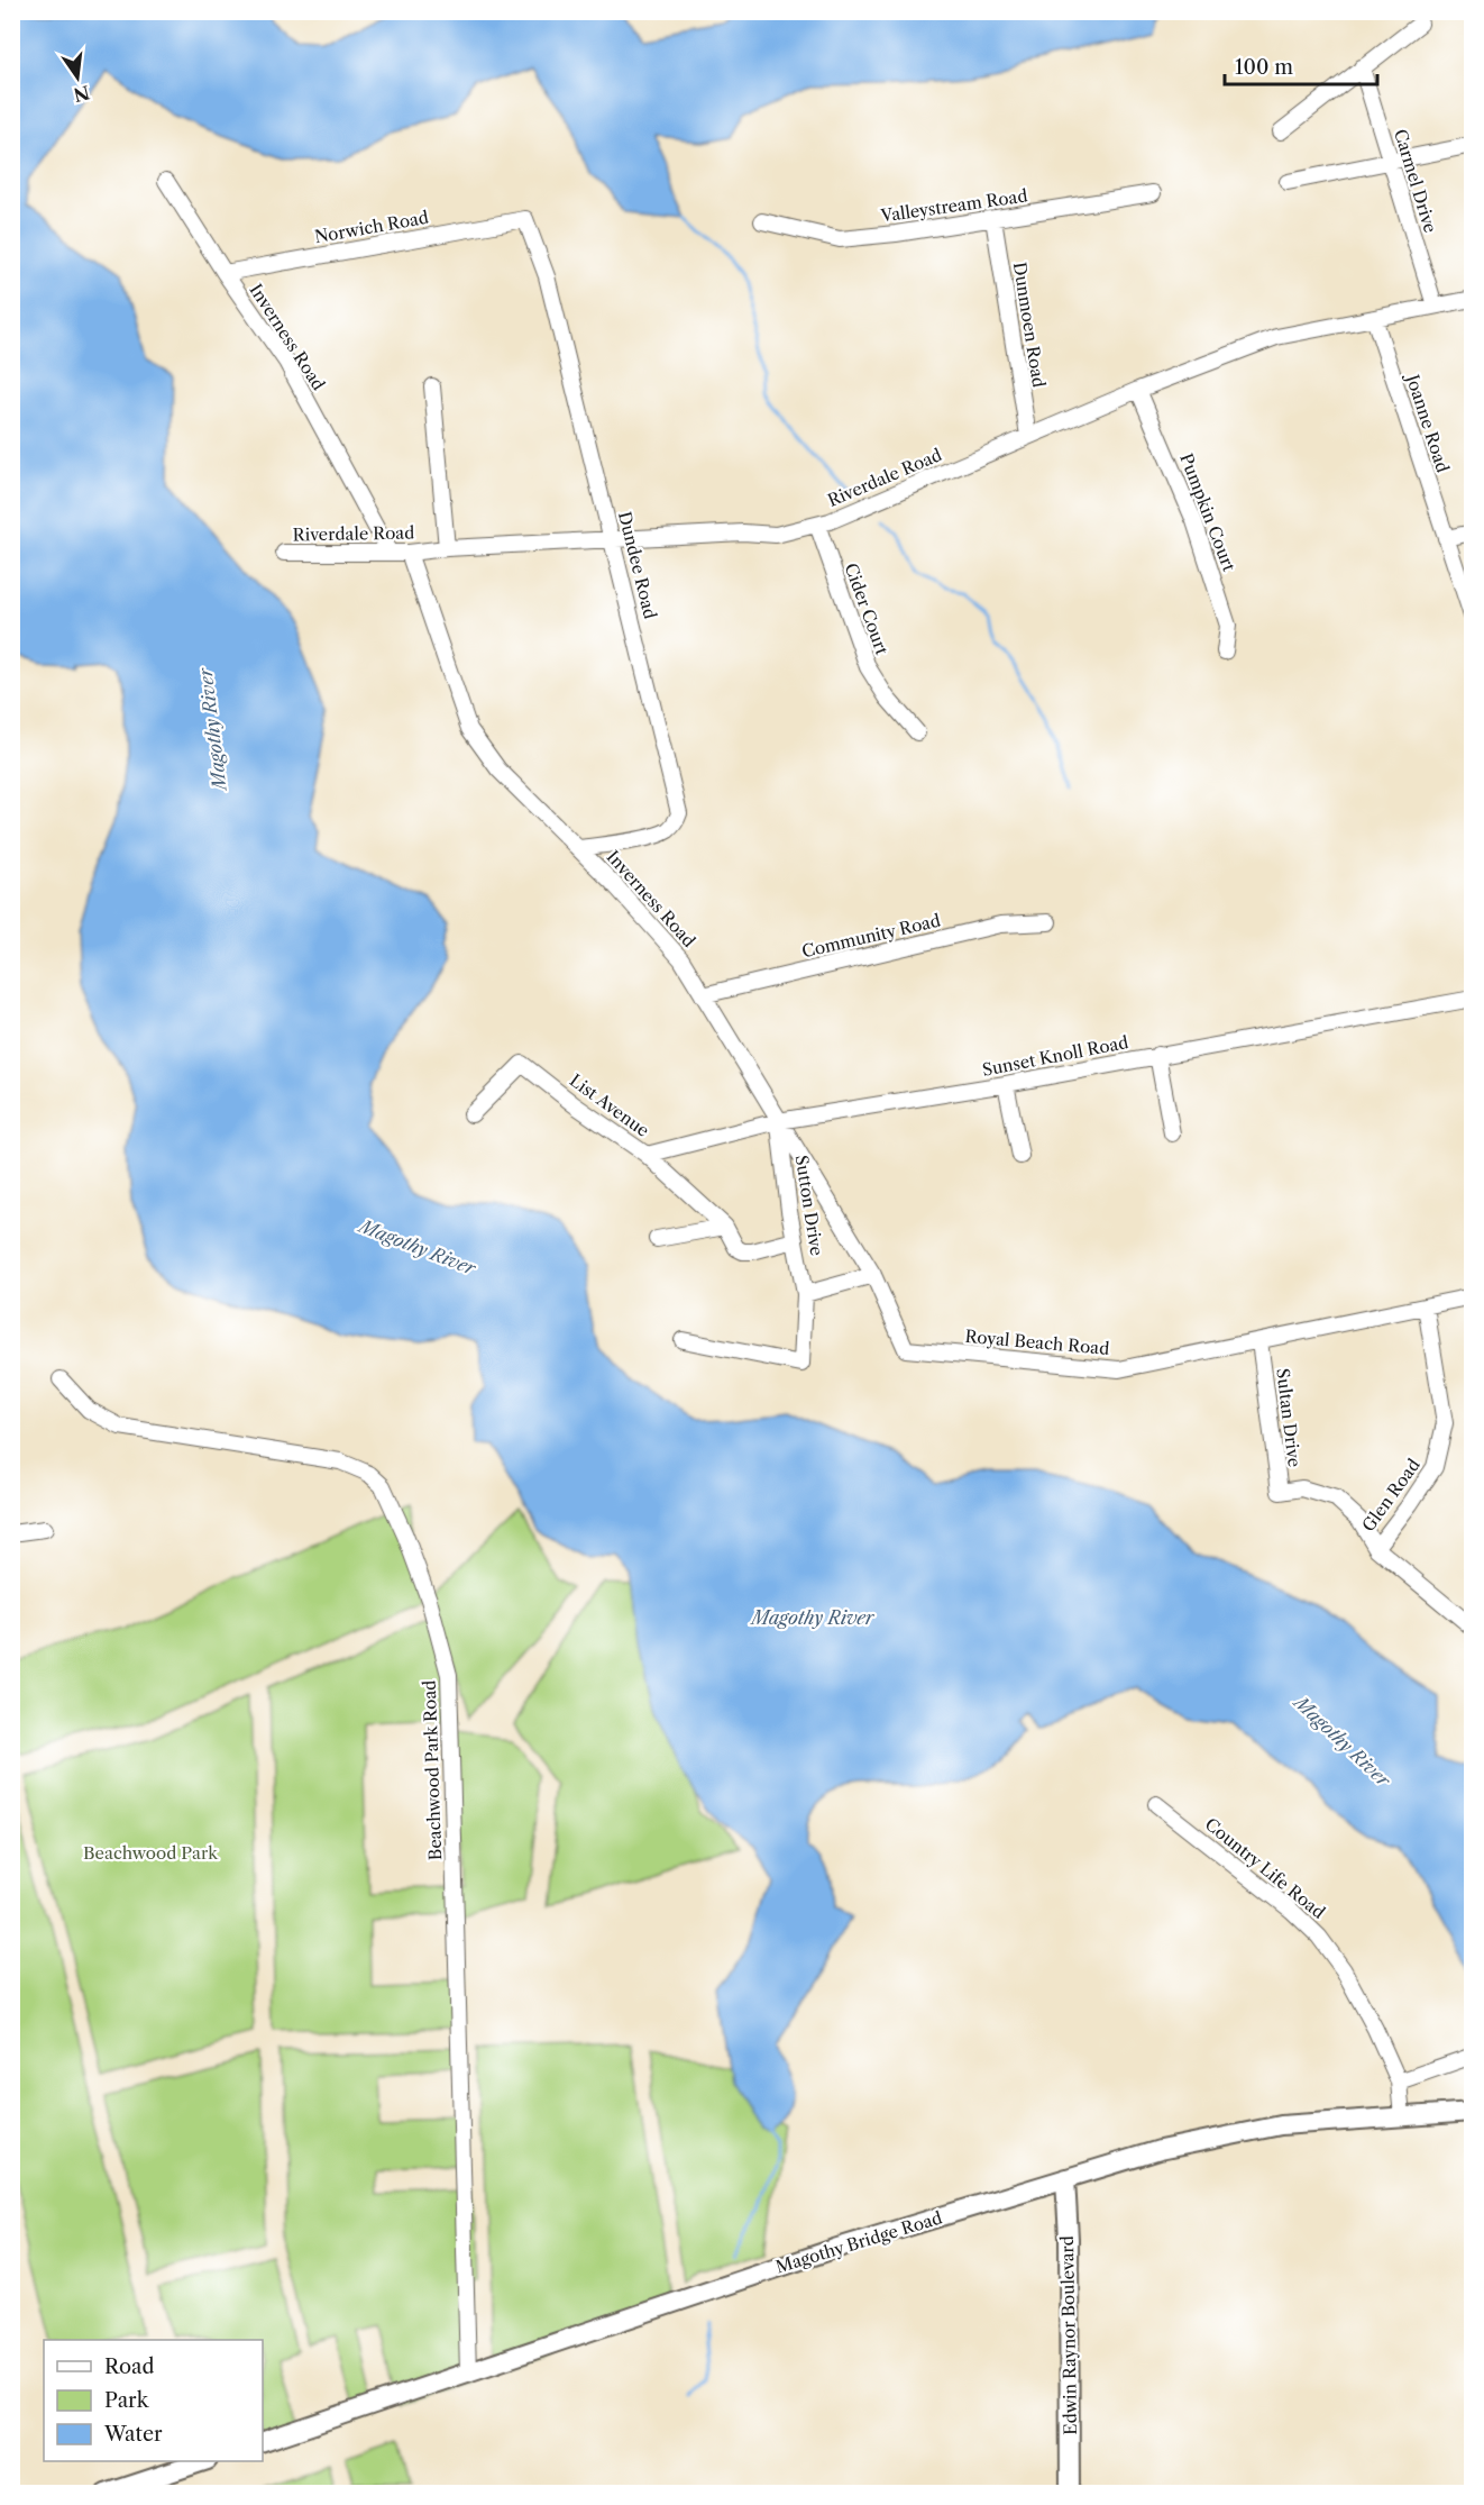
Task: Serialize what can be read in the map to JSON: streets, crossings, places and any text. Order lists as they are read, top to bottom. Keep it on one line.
{"streets":{"main road":["Magothy Bridge Road","Edwin Raynor Boulevard"],"street":["Carmel Drive","Valleystream Road","Norwich Road","Dunmoen Road","Inverness Road","Joanne Road","Riverdale Road","Pumpkin Court","Dundee Road","Cider Court","Community Road","Sunset Knoll Road","List Avenue","Sutton Drive","Royal Beach Road","Sultan Drive","Glen Road","Beachwood Park Road","Country Life Road"]},"crossings":[["Carmel Drive","Riverdale Road"],["Valleystream Road","Dunmoen Road"],["Norwich Road","Inverness Road"],["Norwich Road","Dundee Road"],["Dunmoen Road","Riverdale Road"],["Inverness Road","Riverdale Road"],["Inverness Road","Dundee Road"],["Inverness Road","Community Road"],["Inverness Road","Sunset Knoll Road"],["Inverness Road","Sutton Drive"],["Inverness Road","Royal Beach Road"],["Joanne Road","Riverdale Road"],["Riverdale Road","Pumpkin Court"],["Riverdale Road","Dundee Road"],["Riverdale Road","Cider Court"],["Sunset Knoll Road","List Avenue"],["Sunset Knoll Road","Sutton Drive"],["List Avenue","Sutton Drive"],["Royal Beach Road","Sultan Drive"],["Royal Beach Road","Glen Road"],["Sultan Drive","Glen Road"],["Beachwood Park Road","Magothy Bridge Road"],["Country Life Road","Magothy Bridge Road"],["Magothy Bridge Road","Edwin Raynor Boulevard"]],"water":["Magothy River"],"parks":["Beachwood Park"],"legend":["Road","Park","Water"],"scale_bar":"100 m","north":"bottom"}
